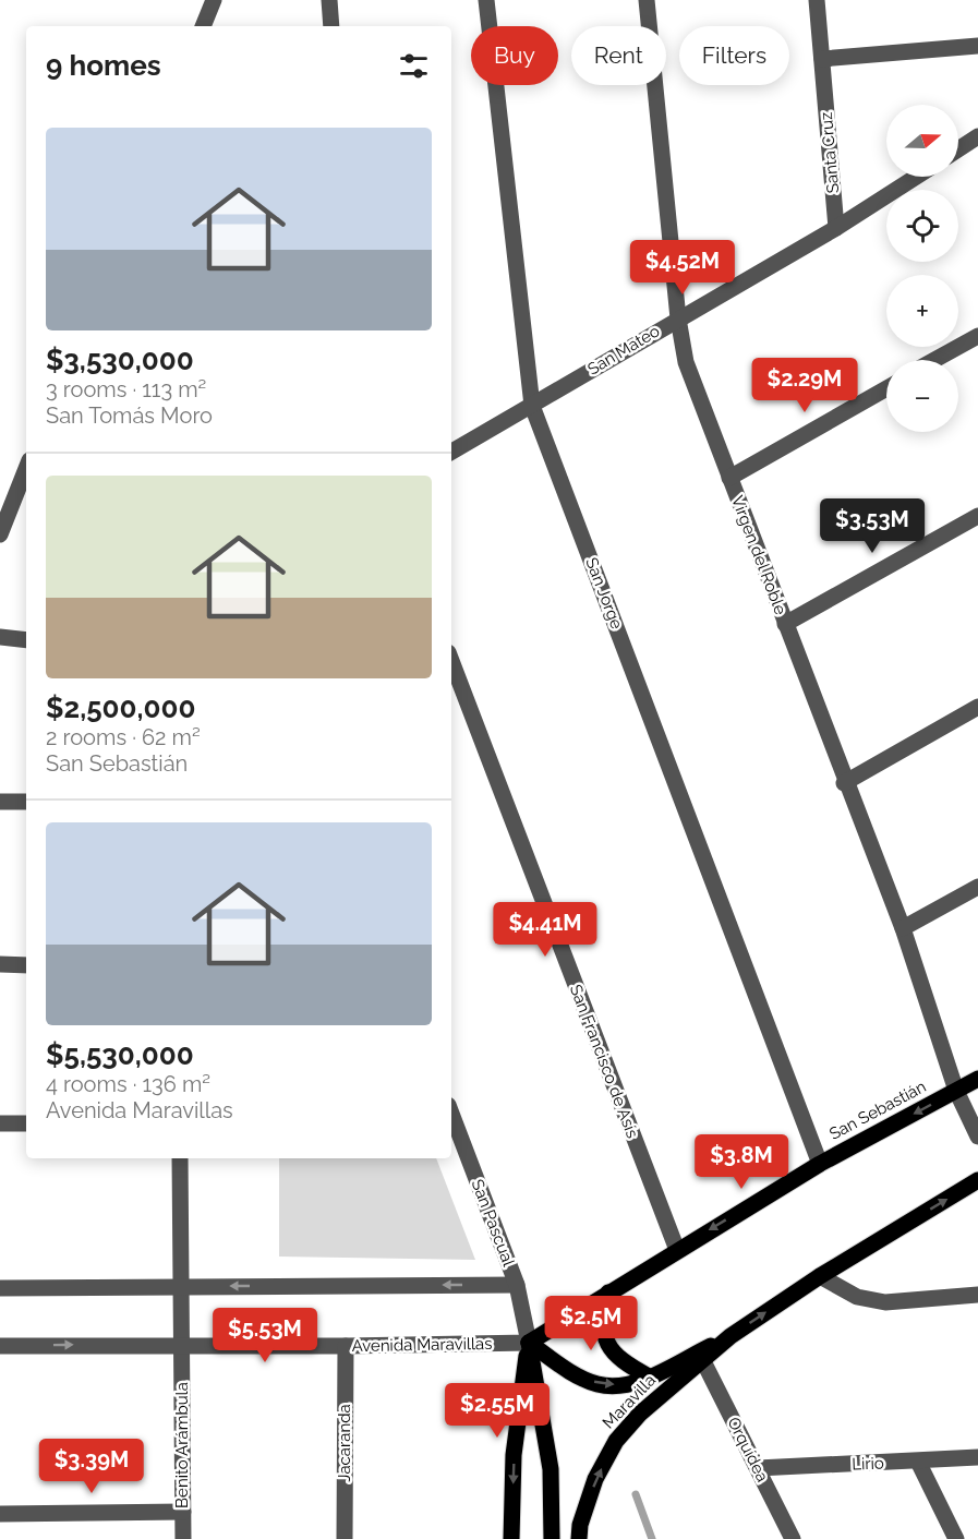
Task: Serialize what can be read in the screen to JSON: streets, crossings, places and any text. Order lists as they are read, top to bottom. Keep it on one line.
{"streets":{"main road":["San Sebastián","Maravilla"],"street":["Santa Cruz","San Mateo","Virgen del Roble","San Jorge","San Francisco de Asís","San Pascual","Avenida Maravillas","Jacaranda","Benito Arámbula","Orquídea","Lirio"]},"crossings":[["Santa Cruz","San Mateo"],["San Mateo","Virgen del Roble"],["San Mateo","San Jorge"],["Virgen del Roble","San Sebastián"],["San Jorge","San Sebastián"],["San Francisco de Asís","San Sebastián"],["San Sebastián","San Pascual"],["San Sebastián","Avenida Maravillas"],["San Pascual","Avenida Maravillas"],["Avenida Maravillas","Jacaranda"],["Avenida Maravillas","Benito Arámbula"],["Maravilla","Orquídea"],["Orquídea","Lirio"]],"one_way":["Maravilla"],"north":"right","page":{"chip":["Buy","Rent","Filters"],"heading":"9 homes","map_buttons":["+","−"],"list":[{"name":"$3,530,000","note":"3 rooms · 113 m² · San Tomás Moro"},{"name":"$2,500,000","note":"2 rooms · 62 m² · San Sebastián"},{"name":"$5,530,000","note":"4 rooms · 136 m² · Avenida Maravillas"}],"price":["$4.52M","$2.29M","$3.53M","$4.41M","$3.8M","$2.5M","$5.53M","$2.55M","$3.39M"]}}
